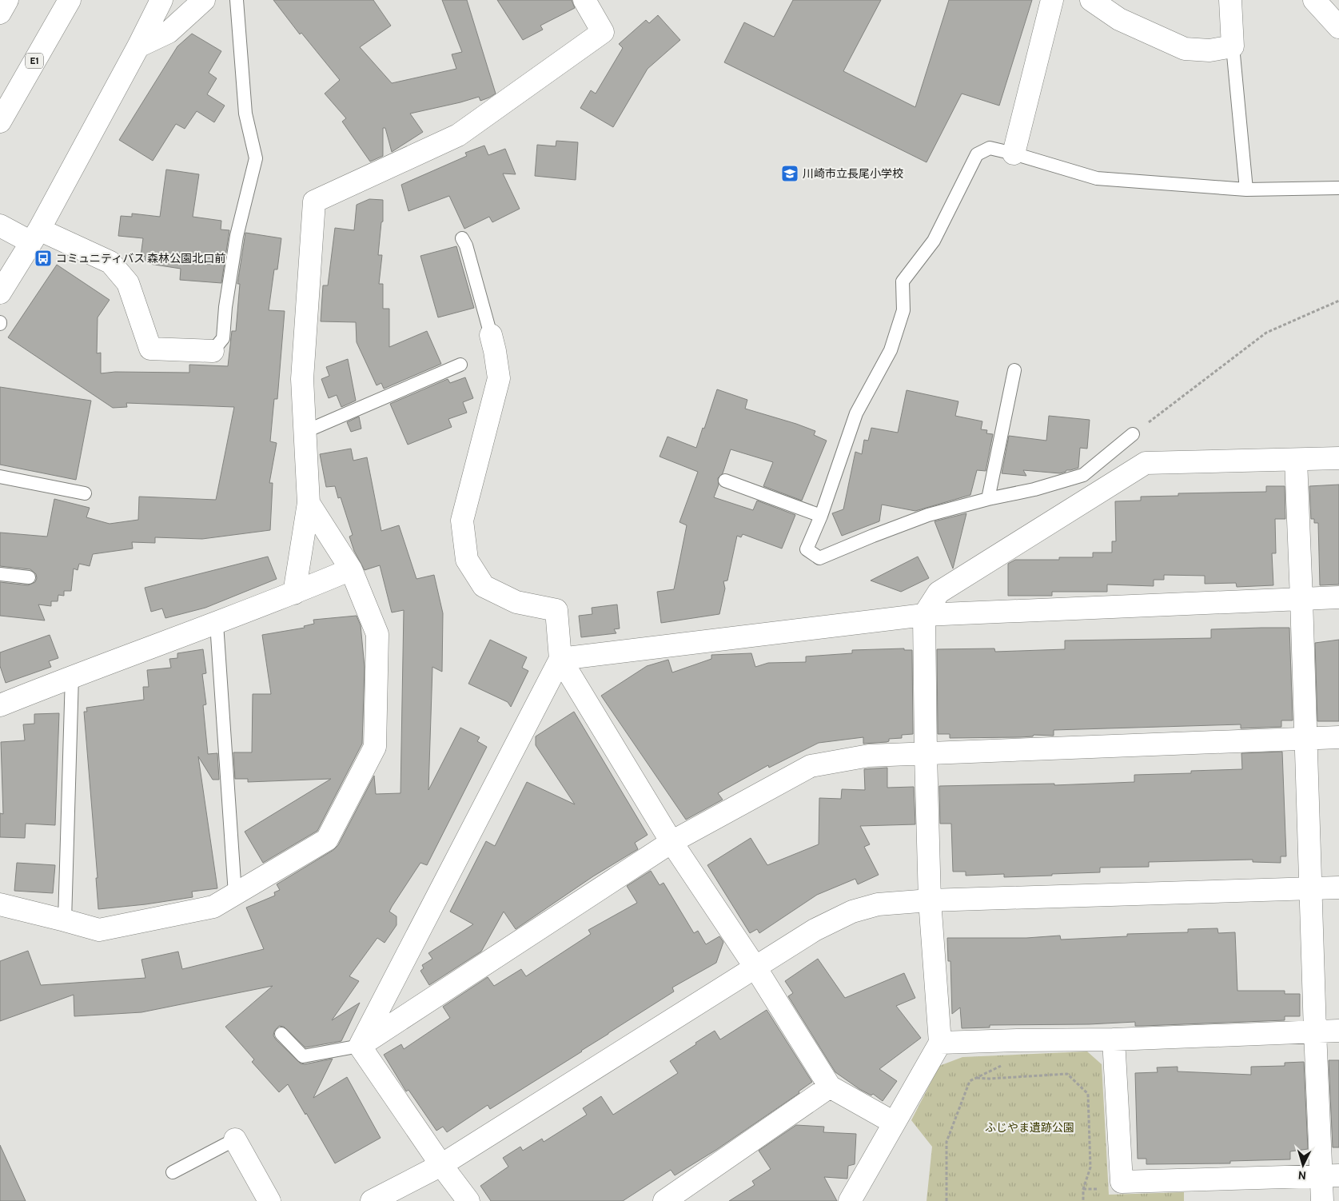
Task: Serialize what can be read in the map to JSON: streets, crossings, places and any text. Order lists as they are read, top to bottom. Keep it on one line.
{"streets":{"main road":["E1"]},"parks":["ふじやま遺跡公園"],"places":{"school or university":["川崎市立長尾小学校"],"bus stop":["コミュニティバス 森林公園北口前"]},"north":"bottom"}
